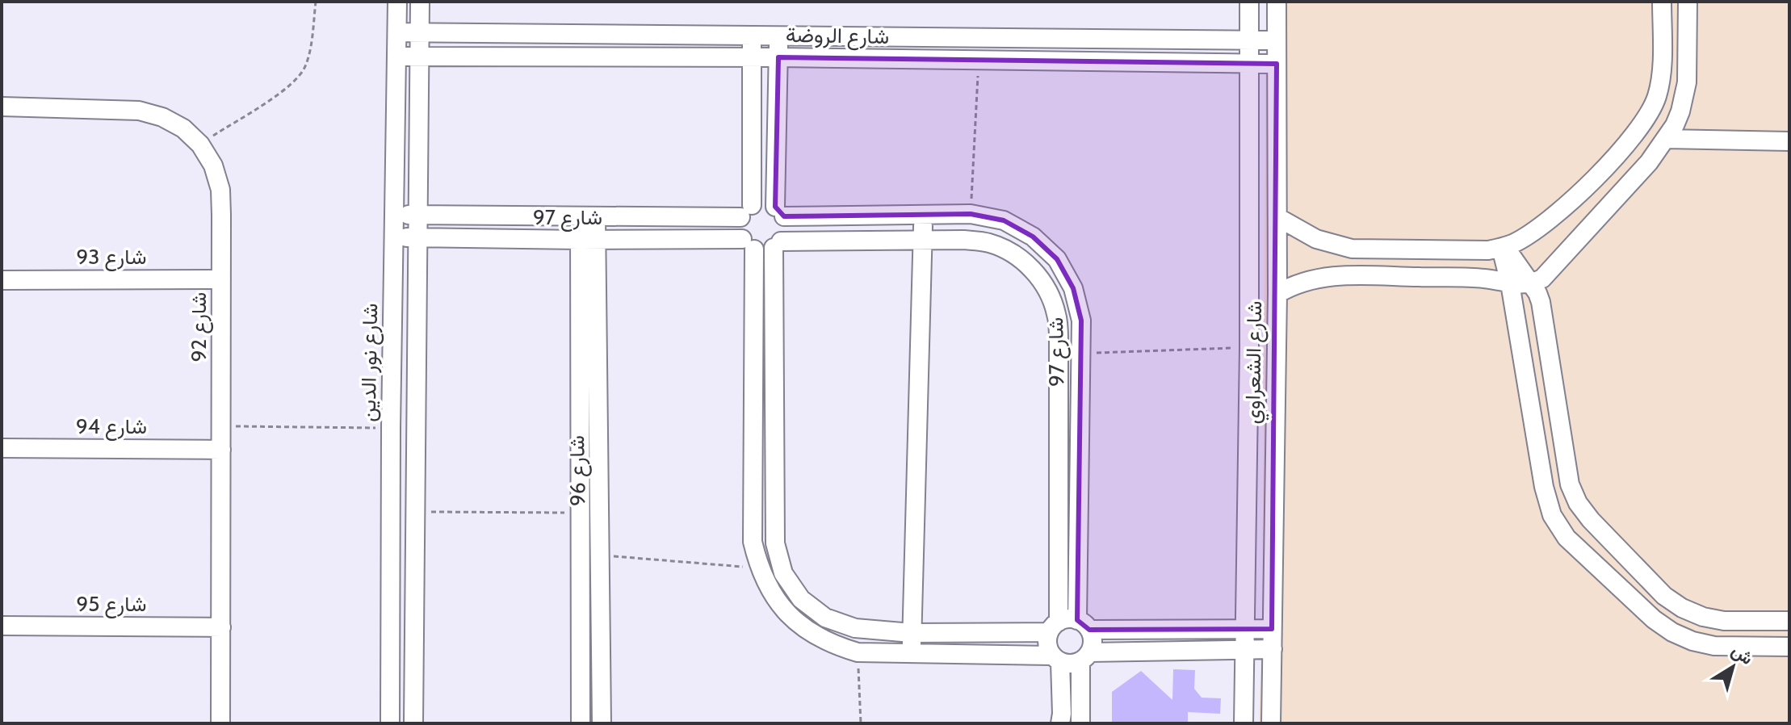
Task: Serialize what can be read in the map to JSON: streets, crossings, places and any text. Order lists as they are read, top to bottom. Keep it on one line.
{"streets":{"street":["شارع الروضة","شارع 97","شارع 93","شارع 92","شارع نور الدين","شارع الشعراوي","شارع 94","شارع 96","شارع 95"]},"crossings":[["شارع الروضة","شارع نور الدين"],["شارع الروضة","شارع الشعراوي"],["شارع 97","شارع نور الدين"],["شارع 97","شارع 96"],["شارع 93","شارع 92"],["شارع 92","شارع 94"],["شارع 92","شارع 95"]],"north":"top right"}
